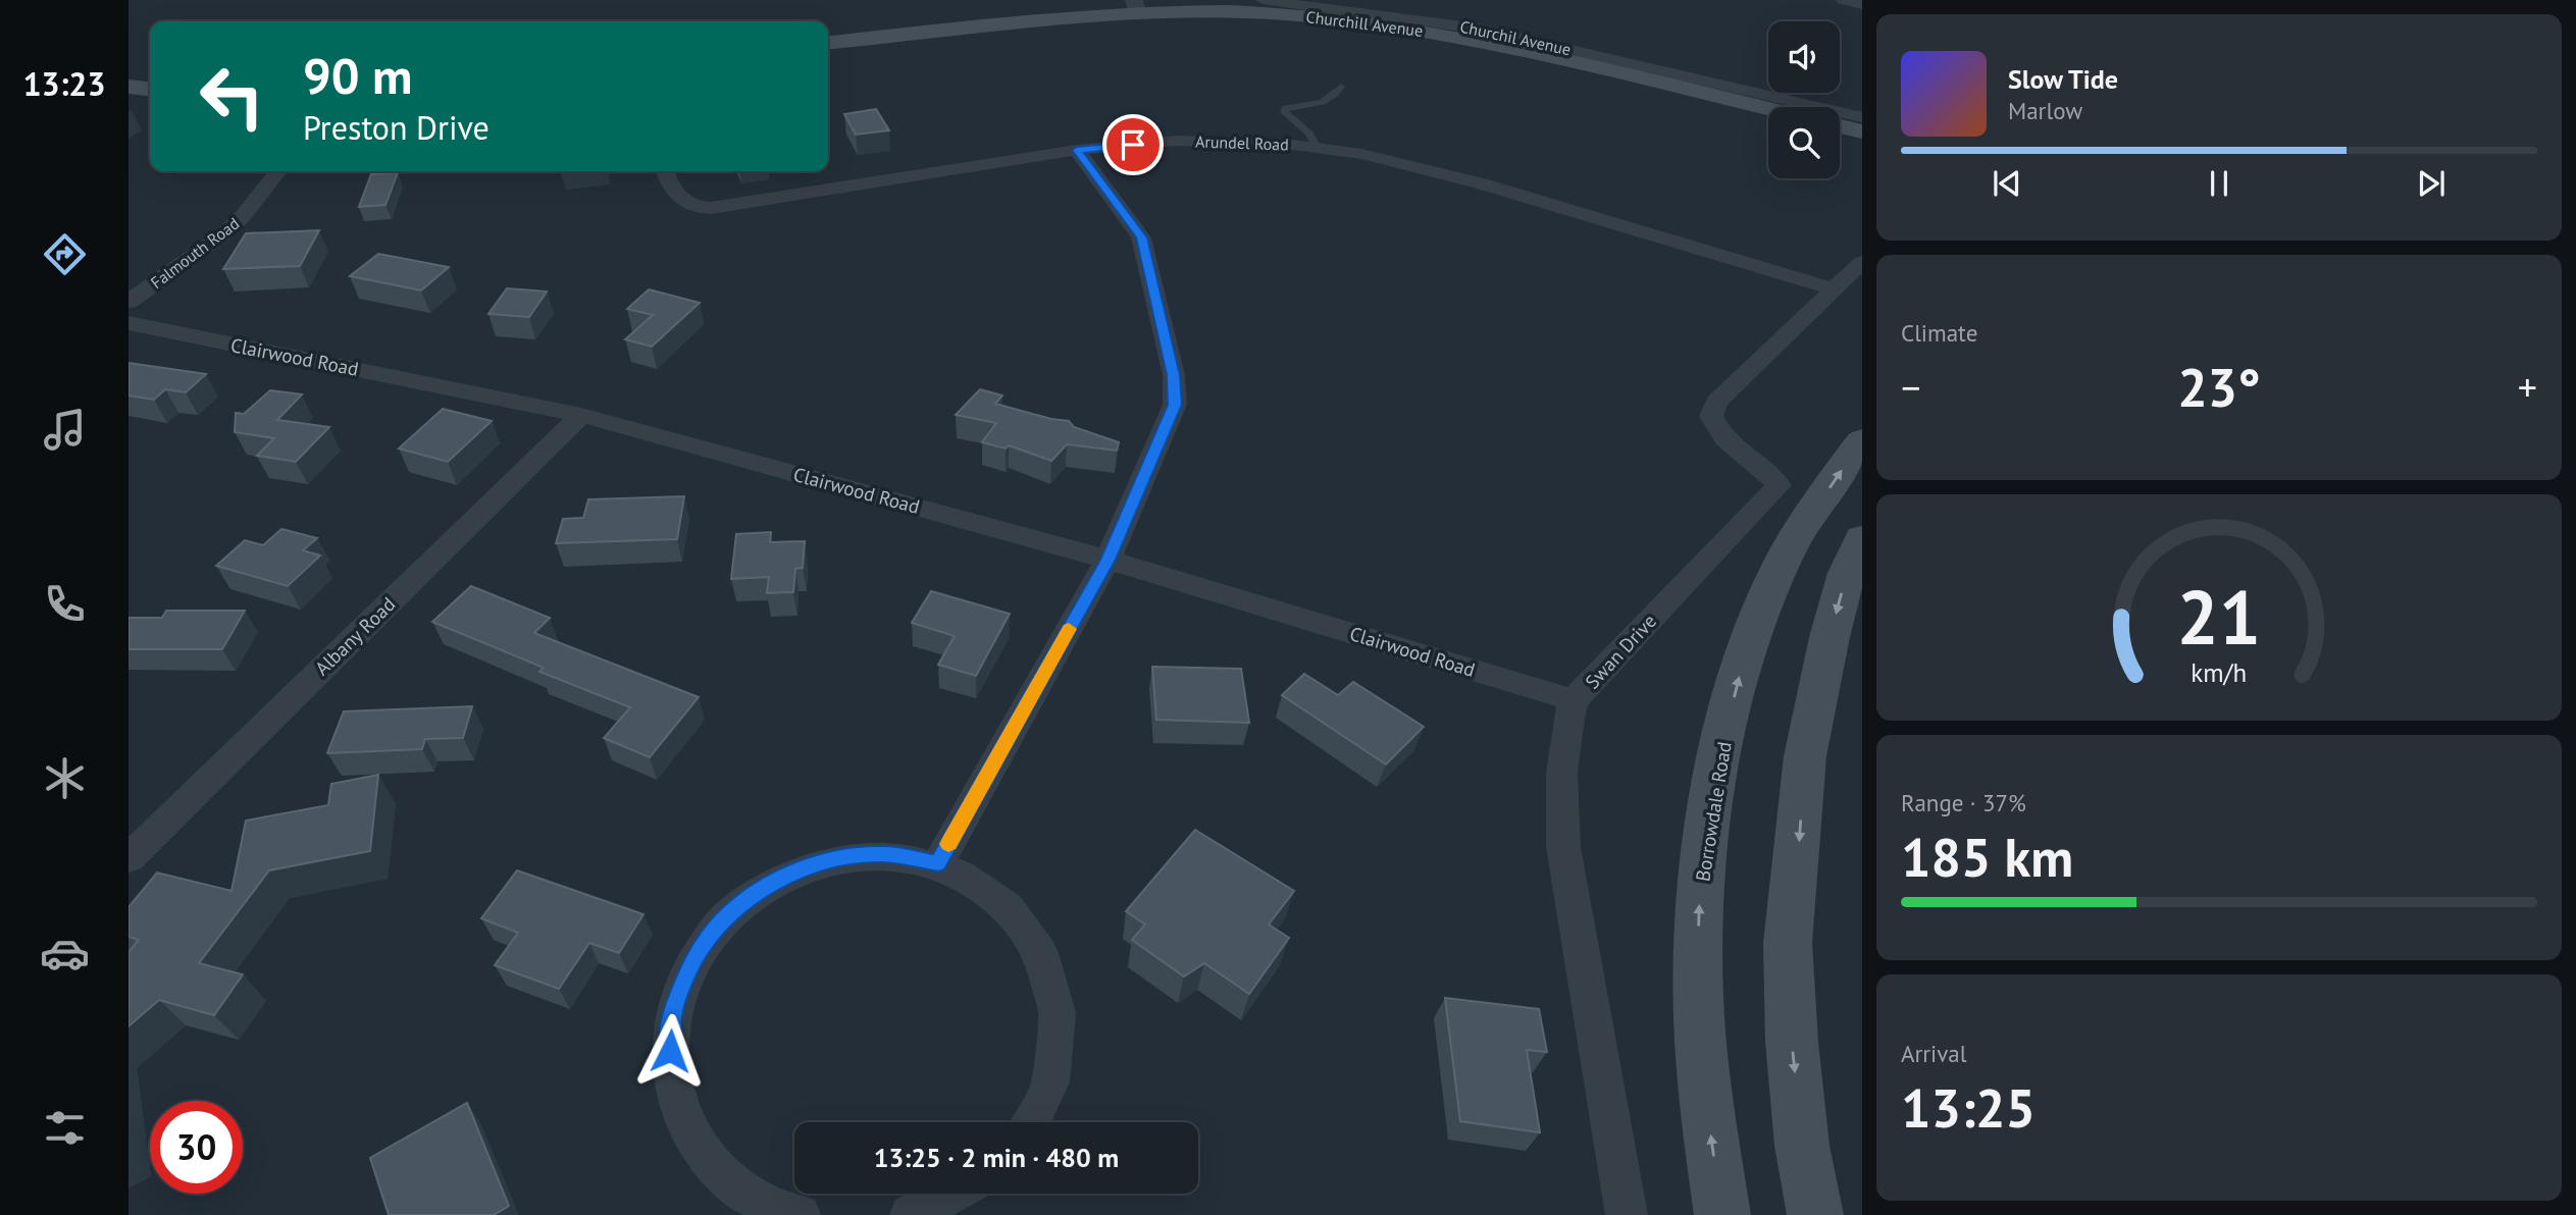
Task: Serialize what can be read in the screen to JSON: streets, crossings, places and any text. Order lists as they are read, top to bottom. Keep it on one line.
{"streets":{"main road":["Churchill Avenue","Borrowdale Road"],"street":["Churchil Avenue","Arundel Road","Falmouth Road","Clairwood Road","Albany Road","Swan Drive"]},"crossings":[["Churchill Avenue","Churchil Avenue"],["Arundel Road","Swan Drive"],["Clairwood Road","Albany Road"],["Clairwood Road","Swan Drive"]],"page":{"tabs":"13:23","turn":["90 m","Preston Drive"],"song":["Slow Tide","Marlow"],"tile":["Climate",["Range · 37%","185 km"],["Arrival","13:25"]],"heat":["−","23°","+"],"limit":"30","trip":"13:25 · 2 min · 480 m","gauge":["21","km/h"]}}
